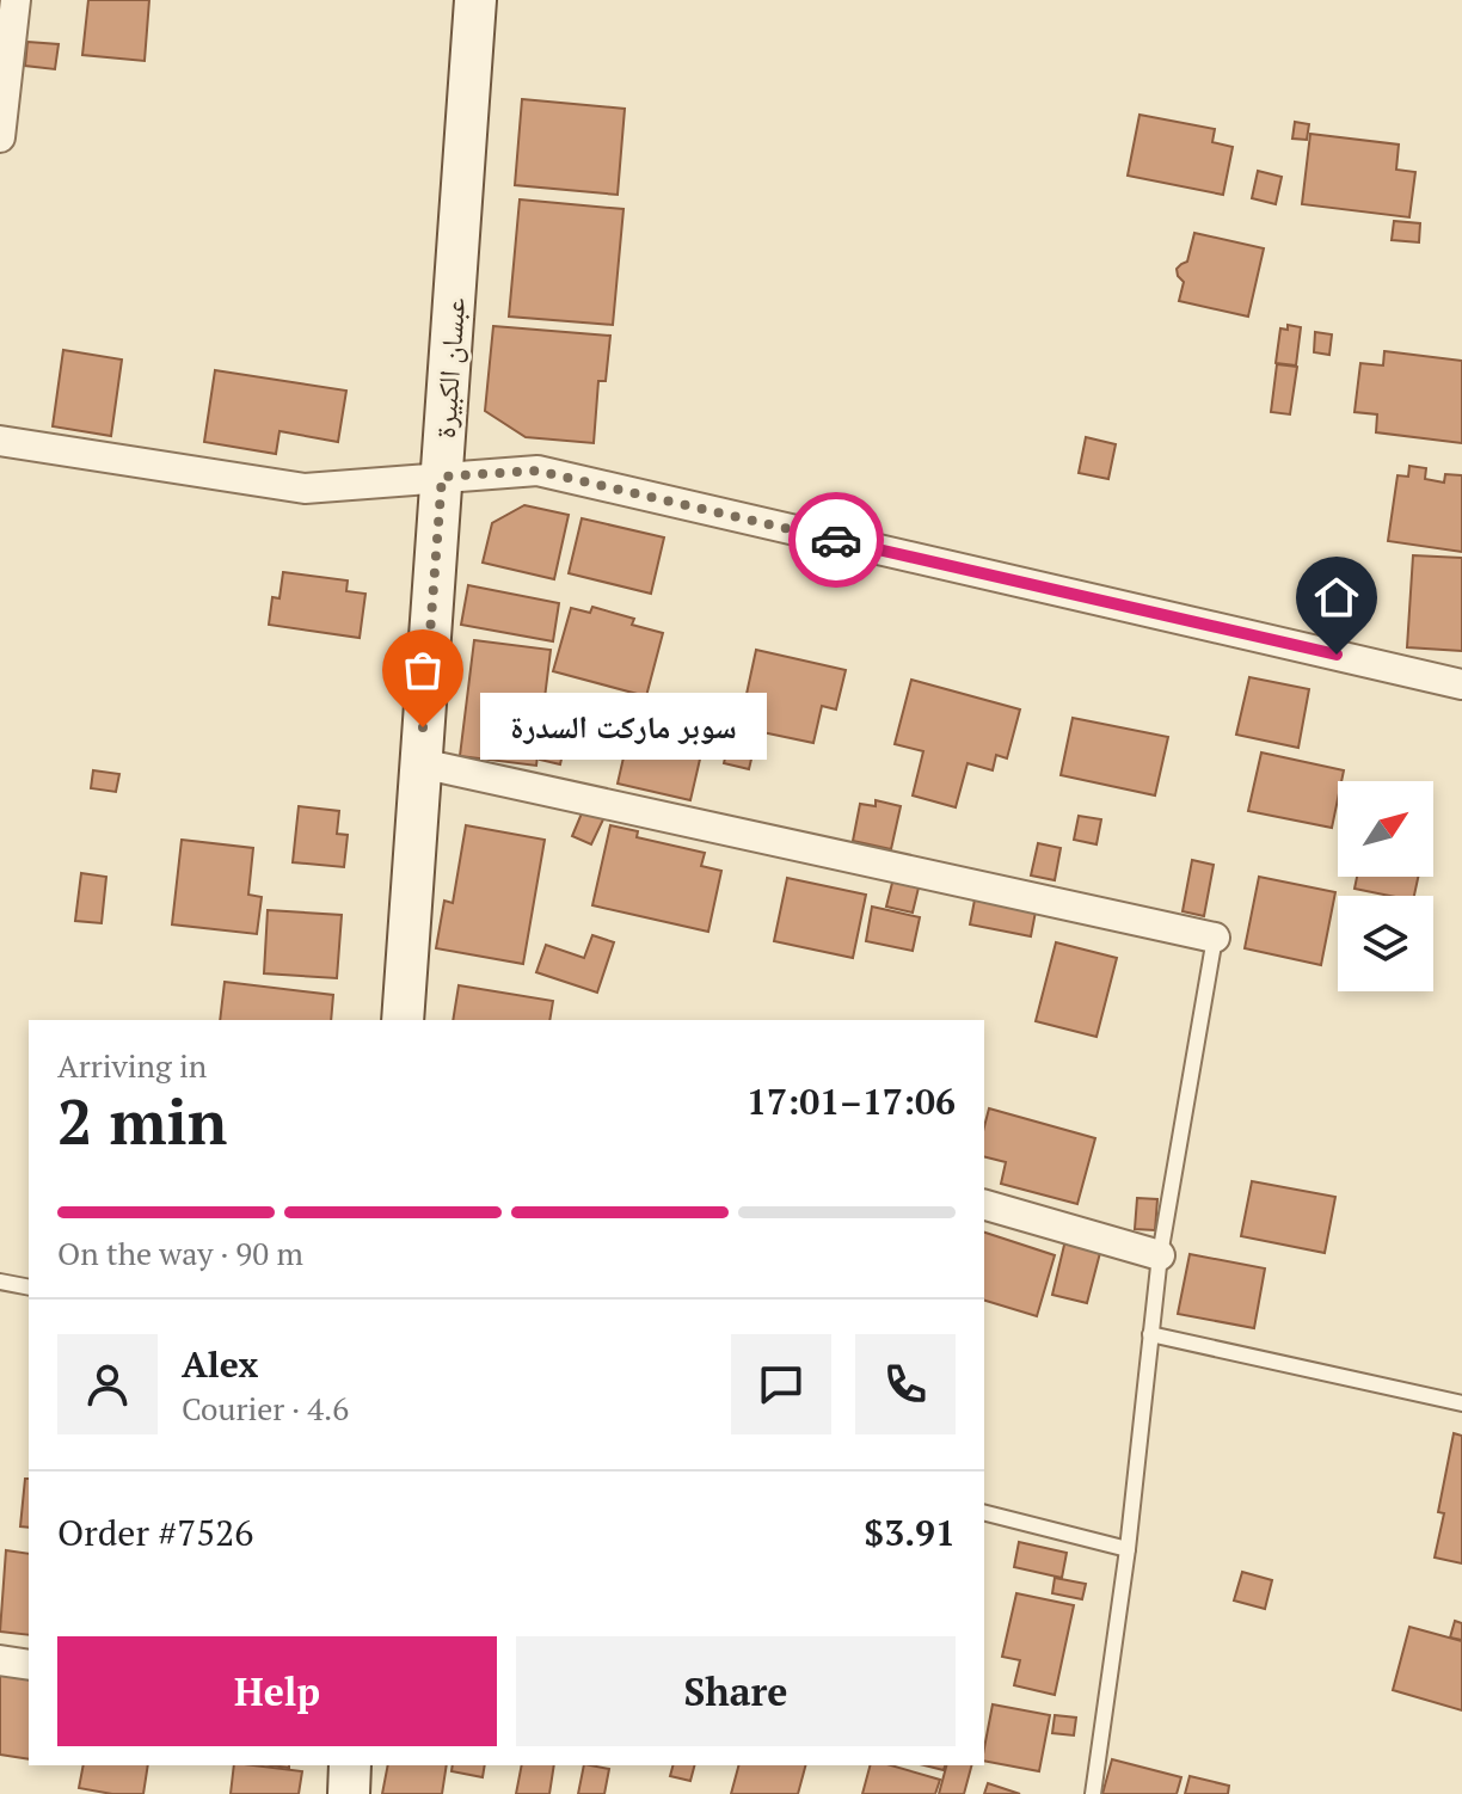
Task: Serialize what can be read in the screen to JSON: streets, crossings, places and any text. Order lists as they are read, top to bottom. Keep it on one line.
{"streets":{"main road":["عبسان الكبيرة"]},"places":["سوبر ماركت السدرة"],"north":"top right","page":{"bubble":"سوبر ماركت السدرة","heading":["2 min","Arriving in","17:01–17:06"],"panel":["Alex","Courier · 4.6","Order #7526","$3.91"],"bar":"On the way · 90 m","buttons":["Help","Share"]}}
